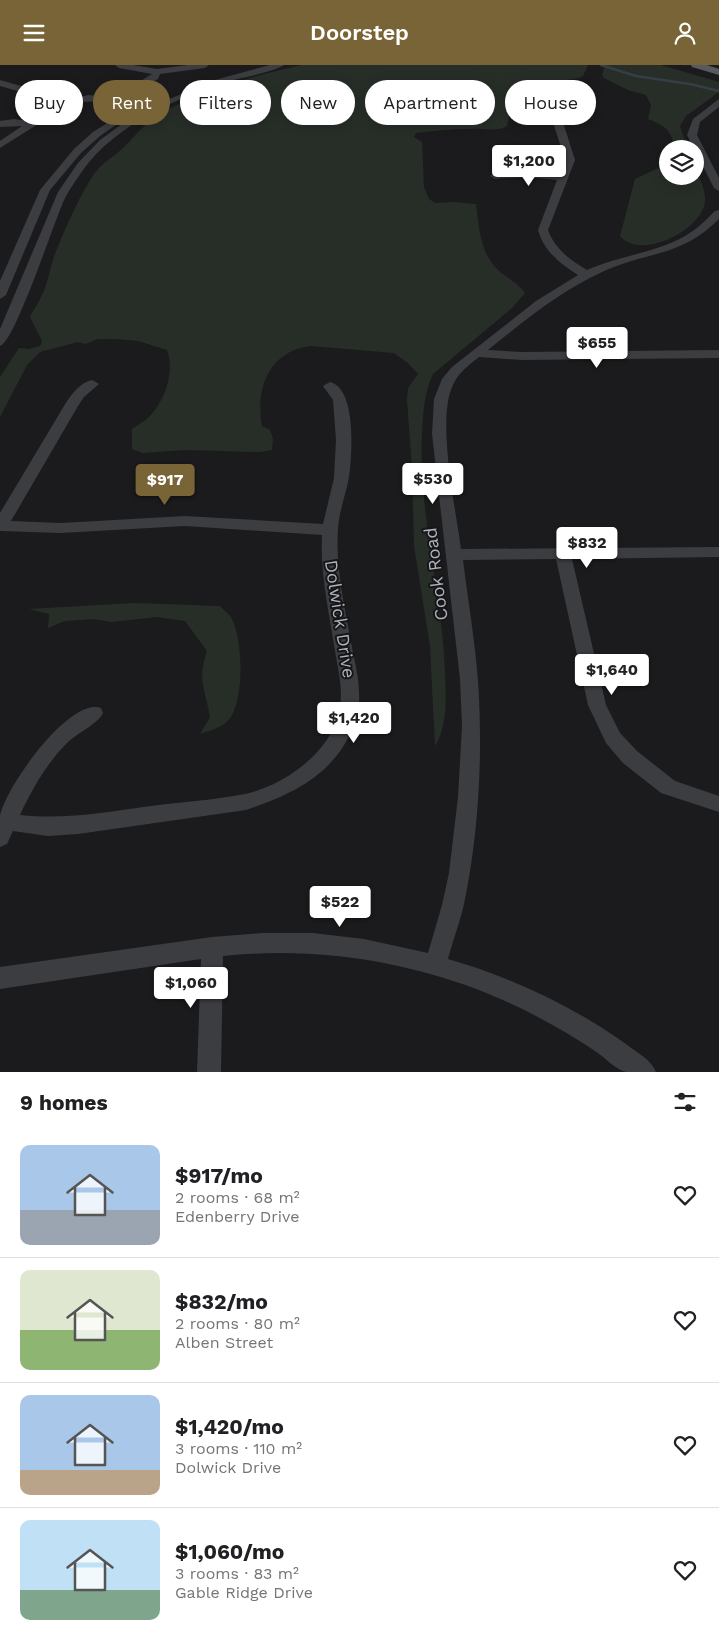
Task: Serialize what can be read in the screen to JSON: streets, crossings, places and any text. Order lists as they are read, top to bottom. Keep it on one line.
{"streets":{"street":["Cook Road","Dolwick Drive"]},"page":{"header":"Doorstep","chip":["Buy","Rent","Filters","New","Apartment","House"],"price":["$1,200","$655","$530","$917","$832","$1,640","$1,420","$522","$1,060"],"heading":"9 homes","list":[{"name":"$917/mo","note":"2 rooms · 68 m² · Edenberry Drive"},{"name":"$832/mo","note":"2 rooms · 80 m² · Alben Street"},{"name":"$1,420/mo","note":"3 rooms · 110 m² · Dolwick Drive"},{"name":"$1,060/mo","note":"3 rooms · 83 m² · Gable Ridge Drive"}]}}
